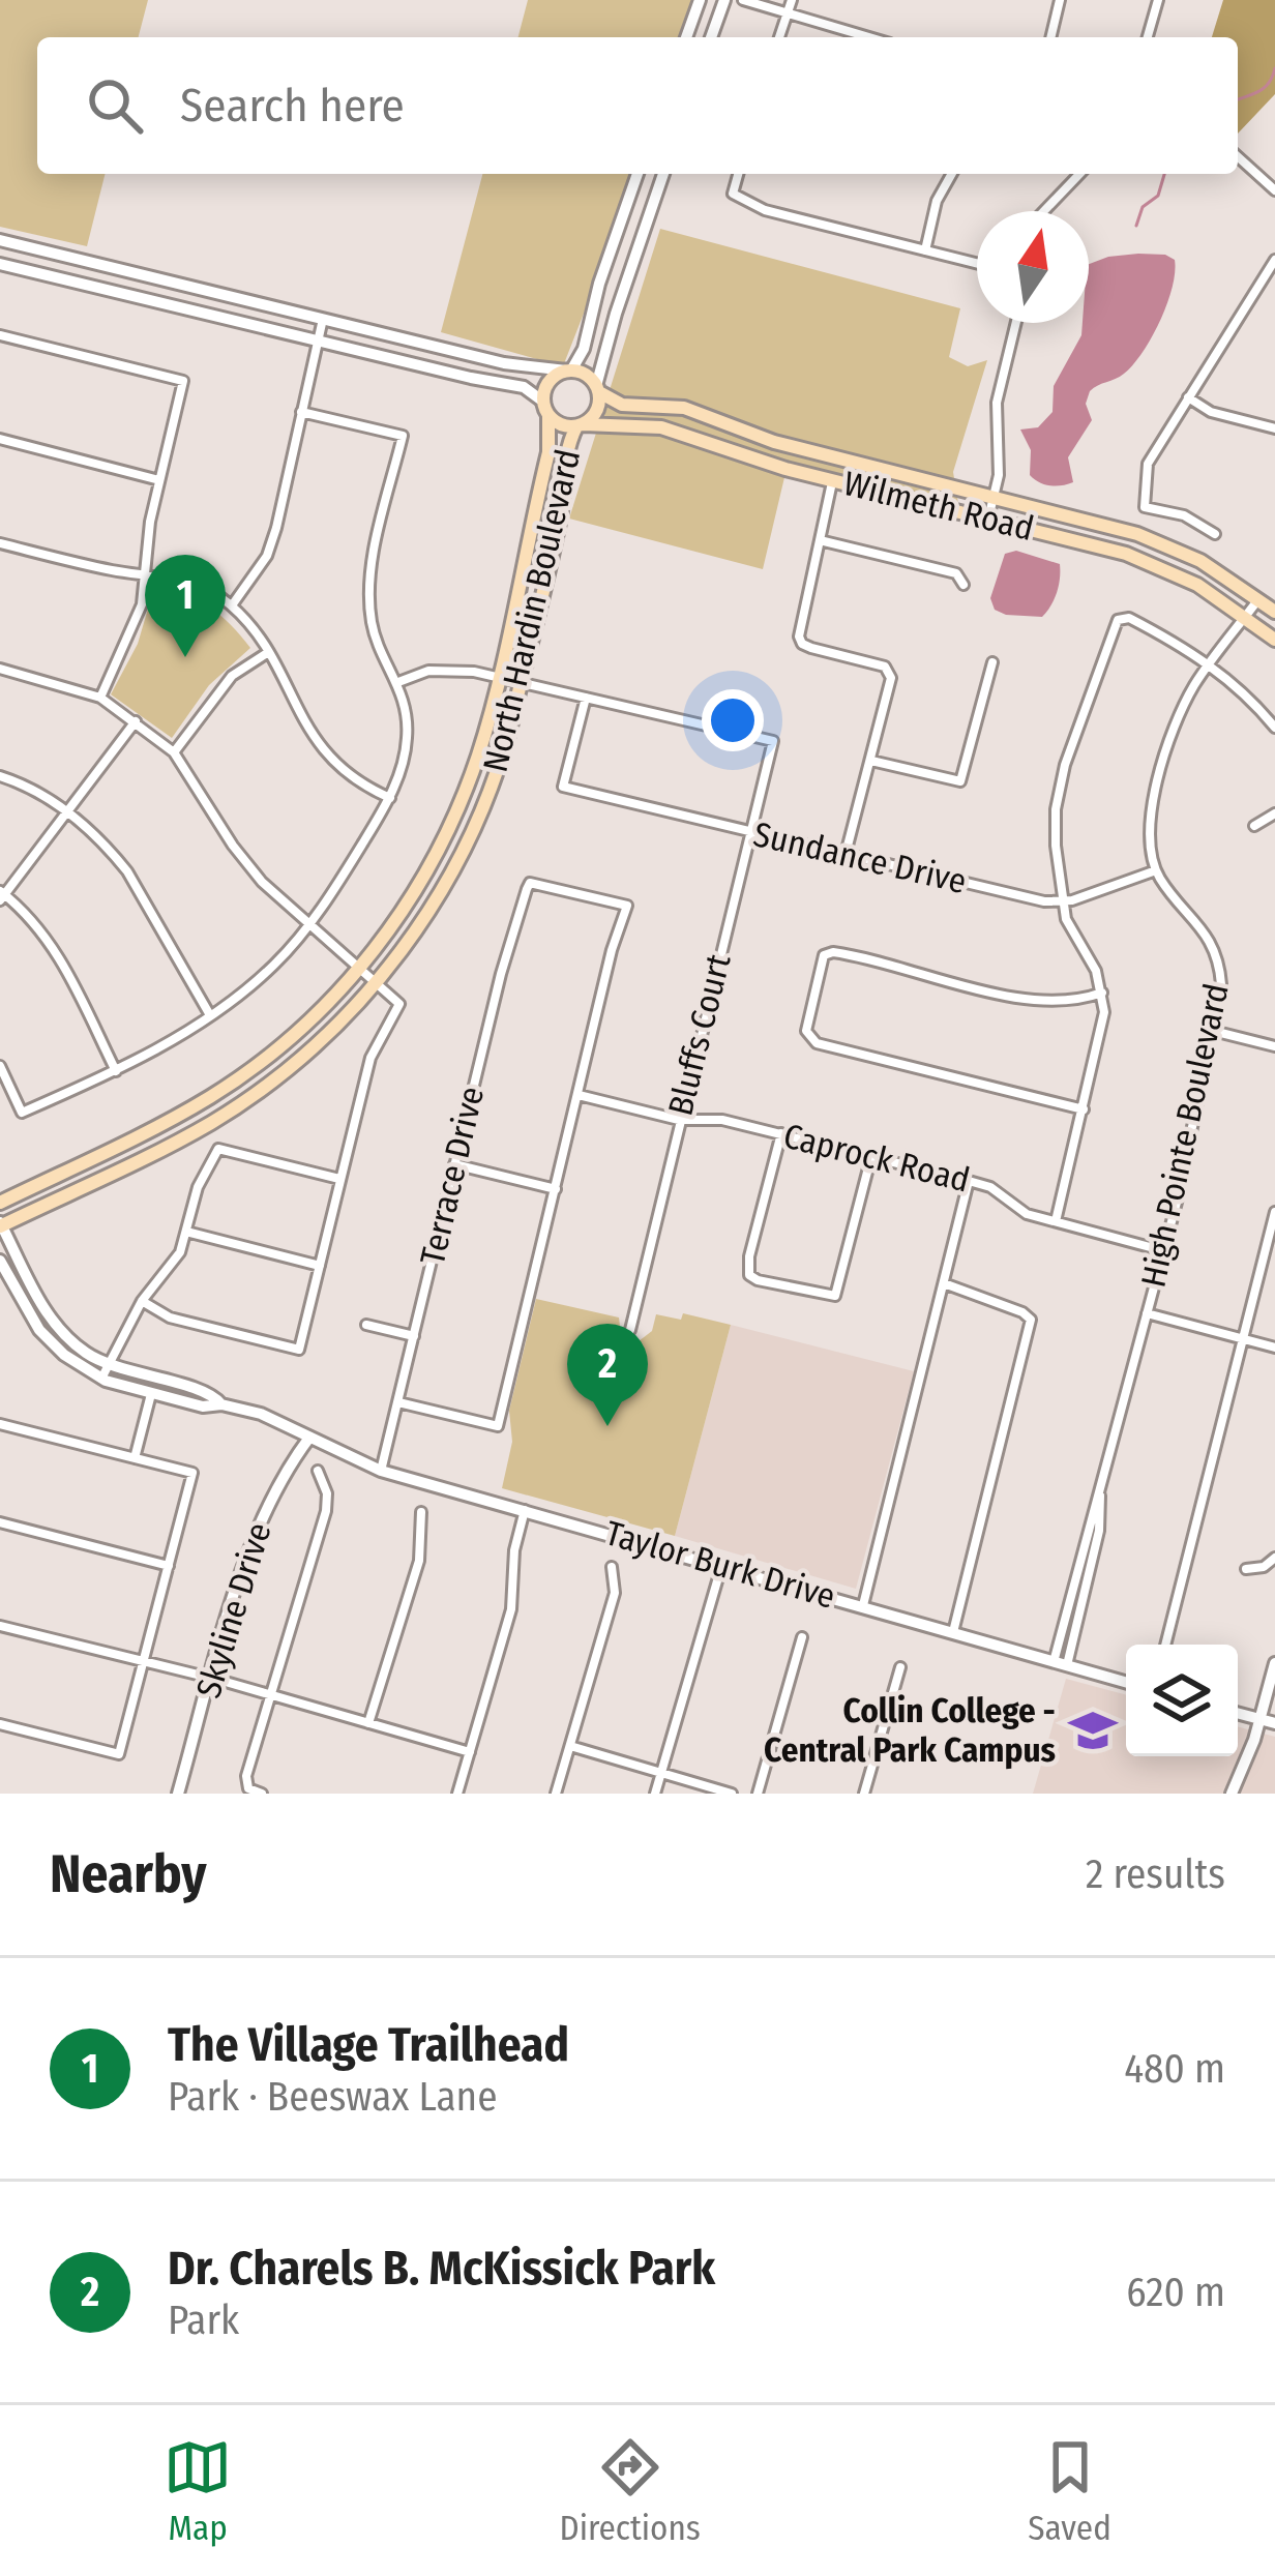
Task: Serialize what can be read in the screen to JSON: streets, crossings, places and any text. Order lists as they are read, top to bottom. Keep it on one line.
{"streets":{"main road":["Wilmeth Road","North Hardin Boulevard"],"street":["Sundance Drive","Bluffs Court","High Pointe Boulevard","Caprock Road","Terrace Drive","Taylor Burk Drive","Skyline Drive"]},"crossings":[["Wilmeth Road","North Hardin Boulevard"],["Sundance Drive","Bluffs Court"],["Sundance Drive","High Pointe Boulevard"],["Bluffs Court","Caprock Road"],["High Pointe Boulevard","Caprock Road"],["High Pointe Boulevard","Taylor Burk Drive"],["Caprock Road","Terrace Drive"],["Terrace Drive","Taylor Burk Drive"],["Taylor Burk Drive","Skyline Drive"]],"places":{"school or university":["Collin College - Central Park Campus"]},"north":"top","page":{"search":"Search here","pins":["1","2"],"heading":["Nearby","2 results"],"list":[{"mark":"1","name":"The Village Trailhead","note":"Park · Beeswax Lane","value":"480 m"},{"mark":"2","name":"Dr. Charels B. McKissick Park","note":"Park","value":"620 m"}],"nav":["Map","Directions","Saved"]}}
